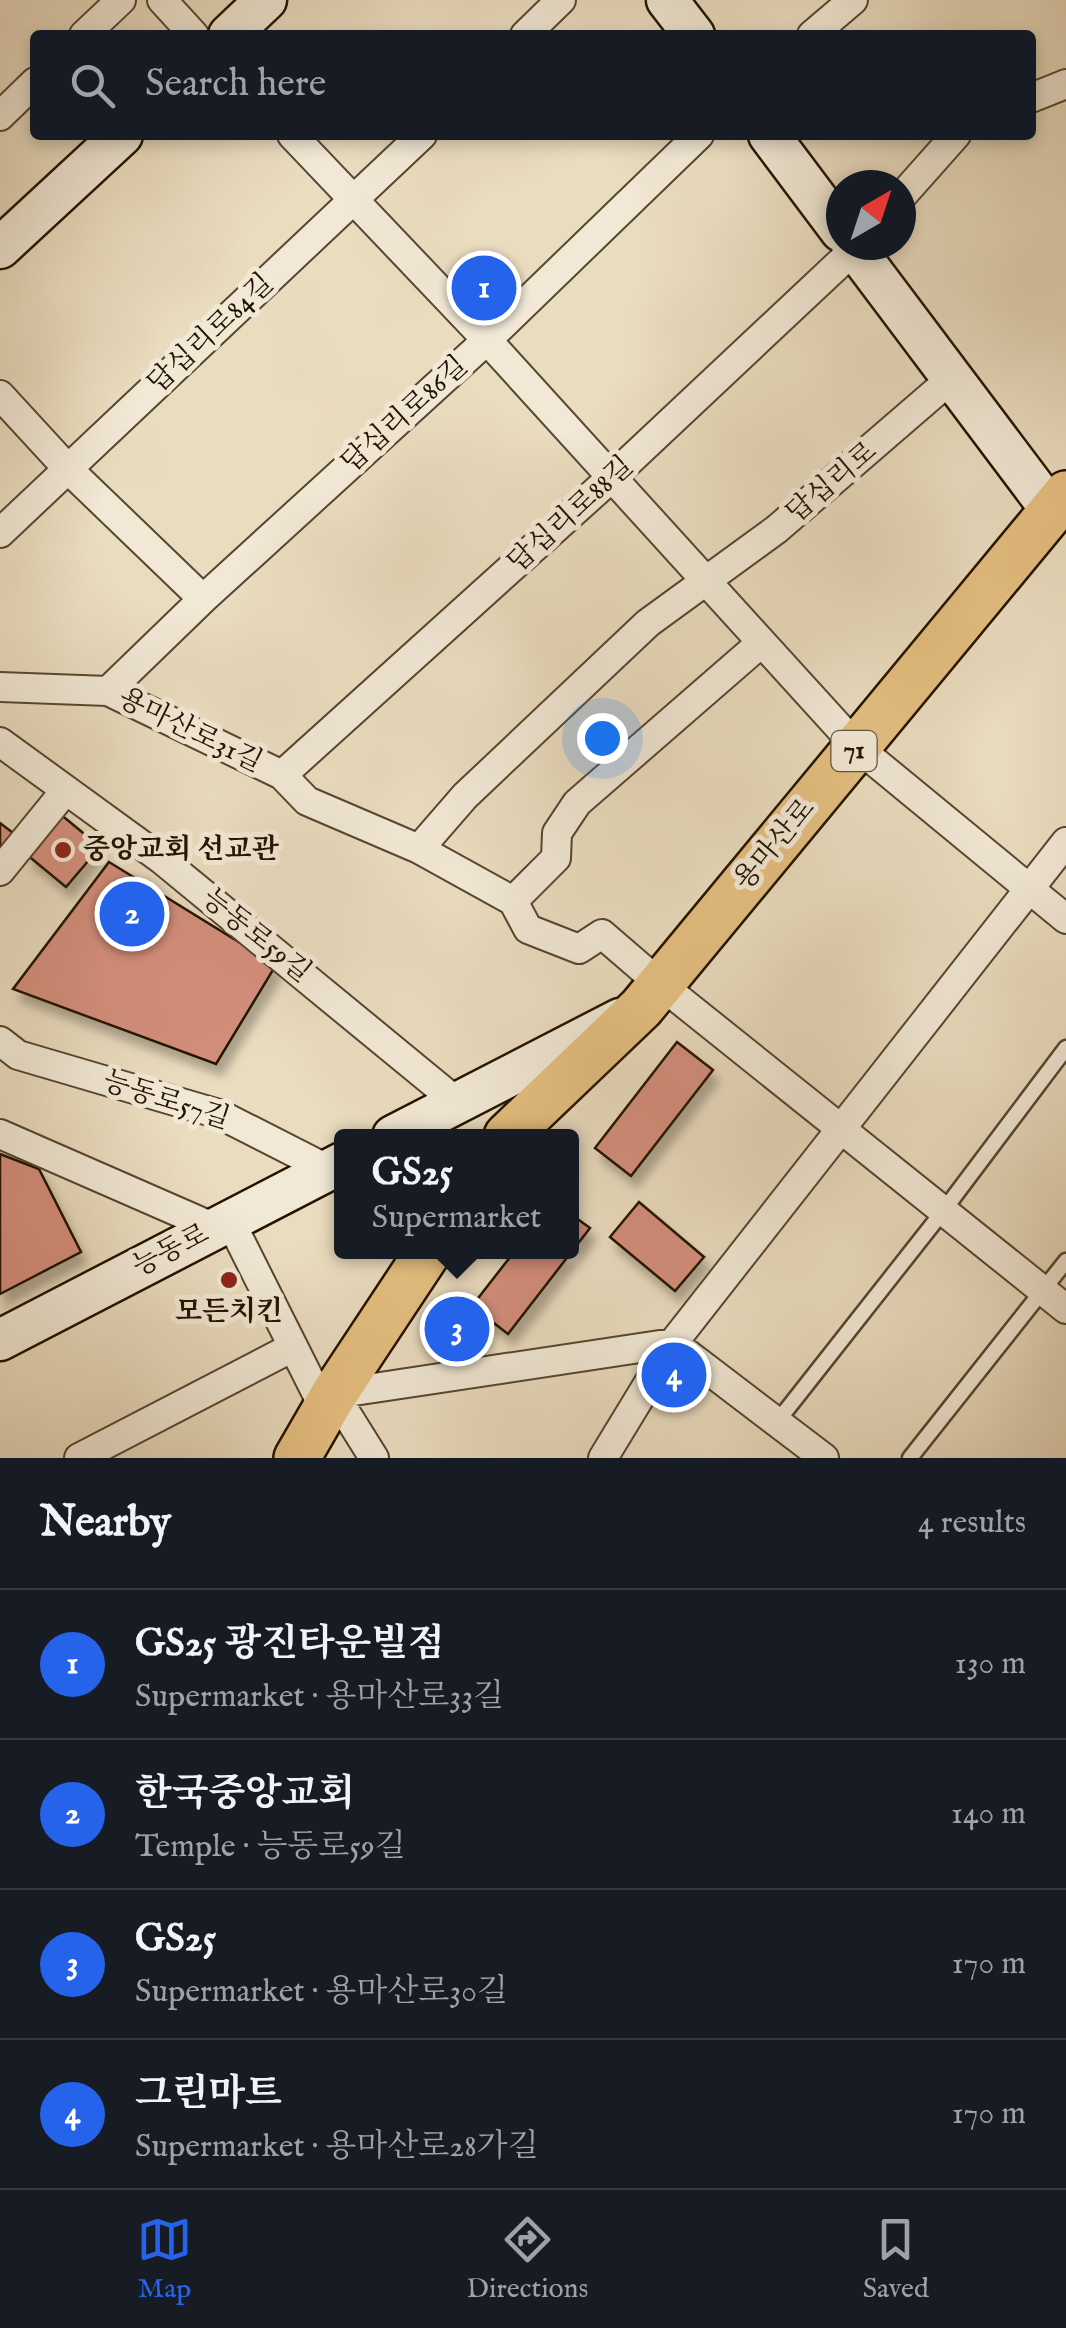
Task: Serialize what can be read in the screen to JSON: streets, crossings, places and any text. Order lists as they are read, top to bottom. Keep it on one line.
{"streets":{"main road":["71","용마산로"],"street":["답십리로84길","답십리로86길","답십리로","답십리로88길","용마산로31길","능동로59길","능동로57길","능동로"]},"crossings":[["답십리로86길","용마산로31길"],["답십리로","용마산로31길"],["답십리로88길","용마산로31길"],["용마산로31길","용마산로"]],"places":["중앙교회 선교관","모든치킨"],"north":"top right","page":{"search":"Search here","pins":["1","2","3","4"],"popup":["GS25","Supermarket"],"heading":["Nearby","4 results"],"list":[{"mark":"1","name":"GS25 광진타운빌점","note":"Supermarket · 용마산로33길","value":"130 m"},{"mark":"2","name":"한국중앙교회","note":"Temple · 능동로59길","value":"140 m"},{"mark":"3","name":"GS25","note":"Supermarket · 용마산로30길","value":"170 m"},{"mark":"4","name":"그린마트","note":"Supermarket · 용마산로28가길","value":"170 m"}],"nav":["Map","Directions","Saved"]}}
